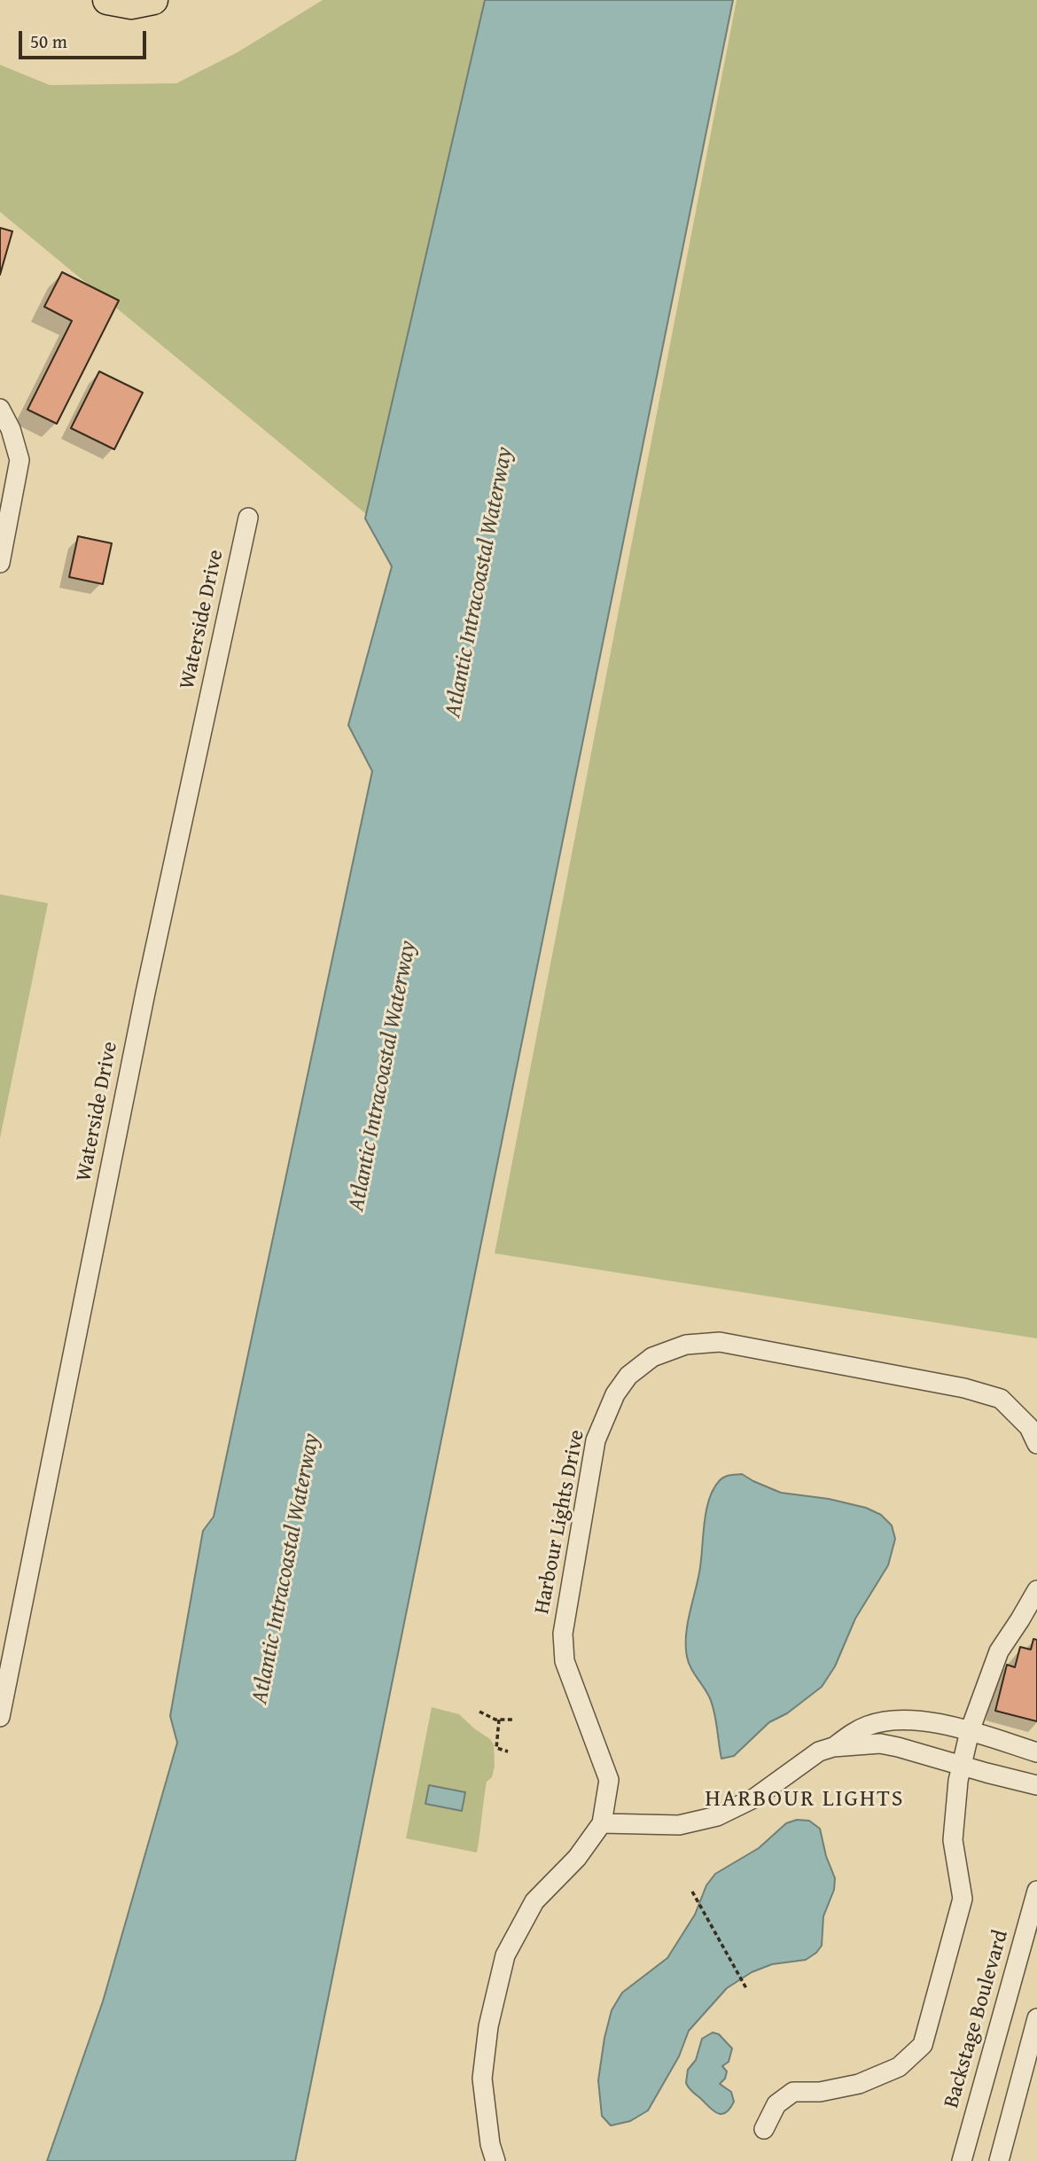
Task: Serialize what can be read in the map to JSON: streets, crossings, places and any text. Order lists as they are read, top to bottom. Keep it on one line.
{"streets":{"street":["Waterside Drive","Harbour Lights Drive","Backstage Boulevard"]},"districts":["HARBOUR LIGHTS"],"water":["Atlantic Intracoastal Waterway"],"scale_bar":"50 m"}
